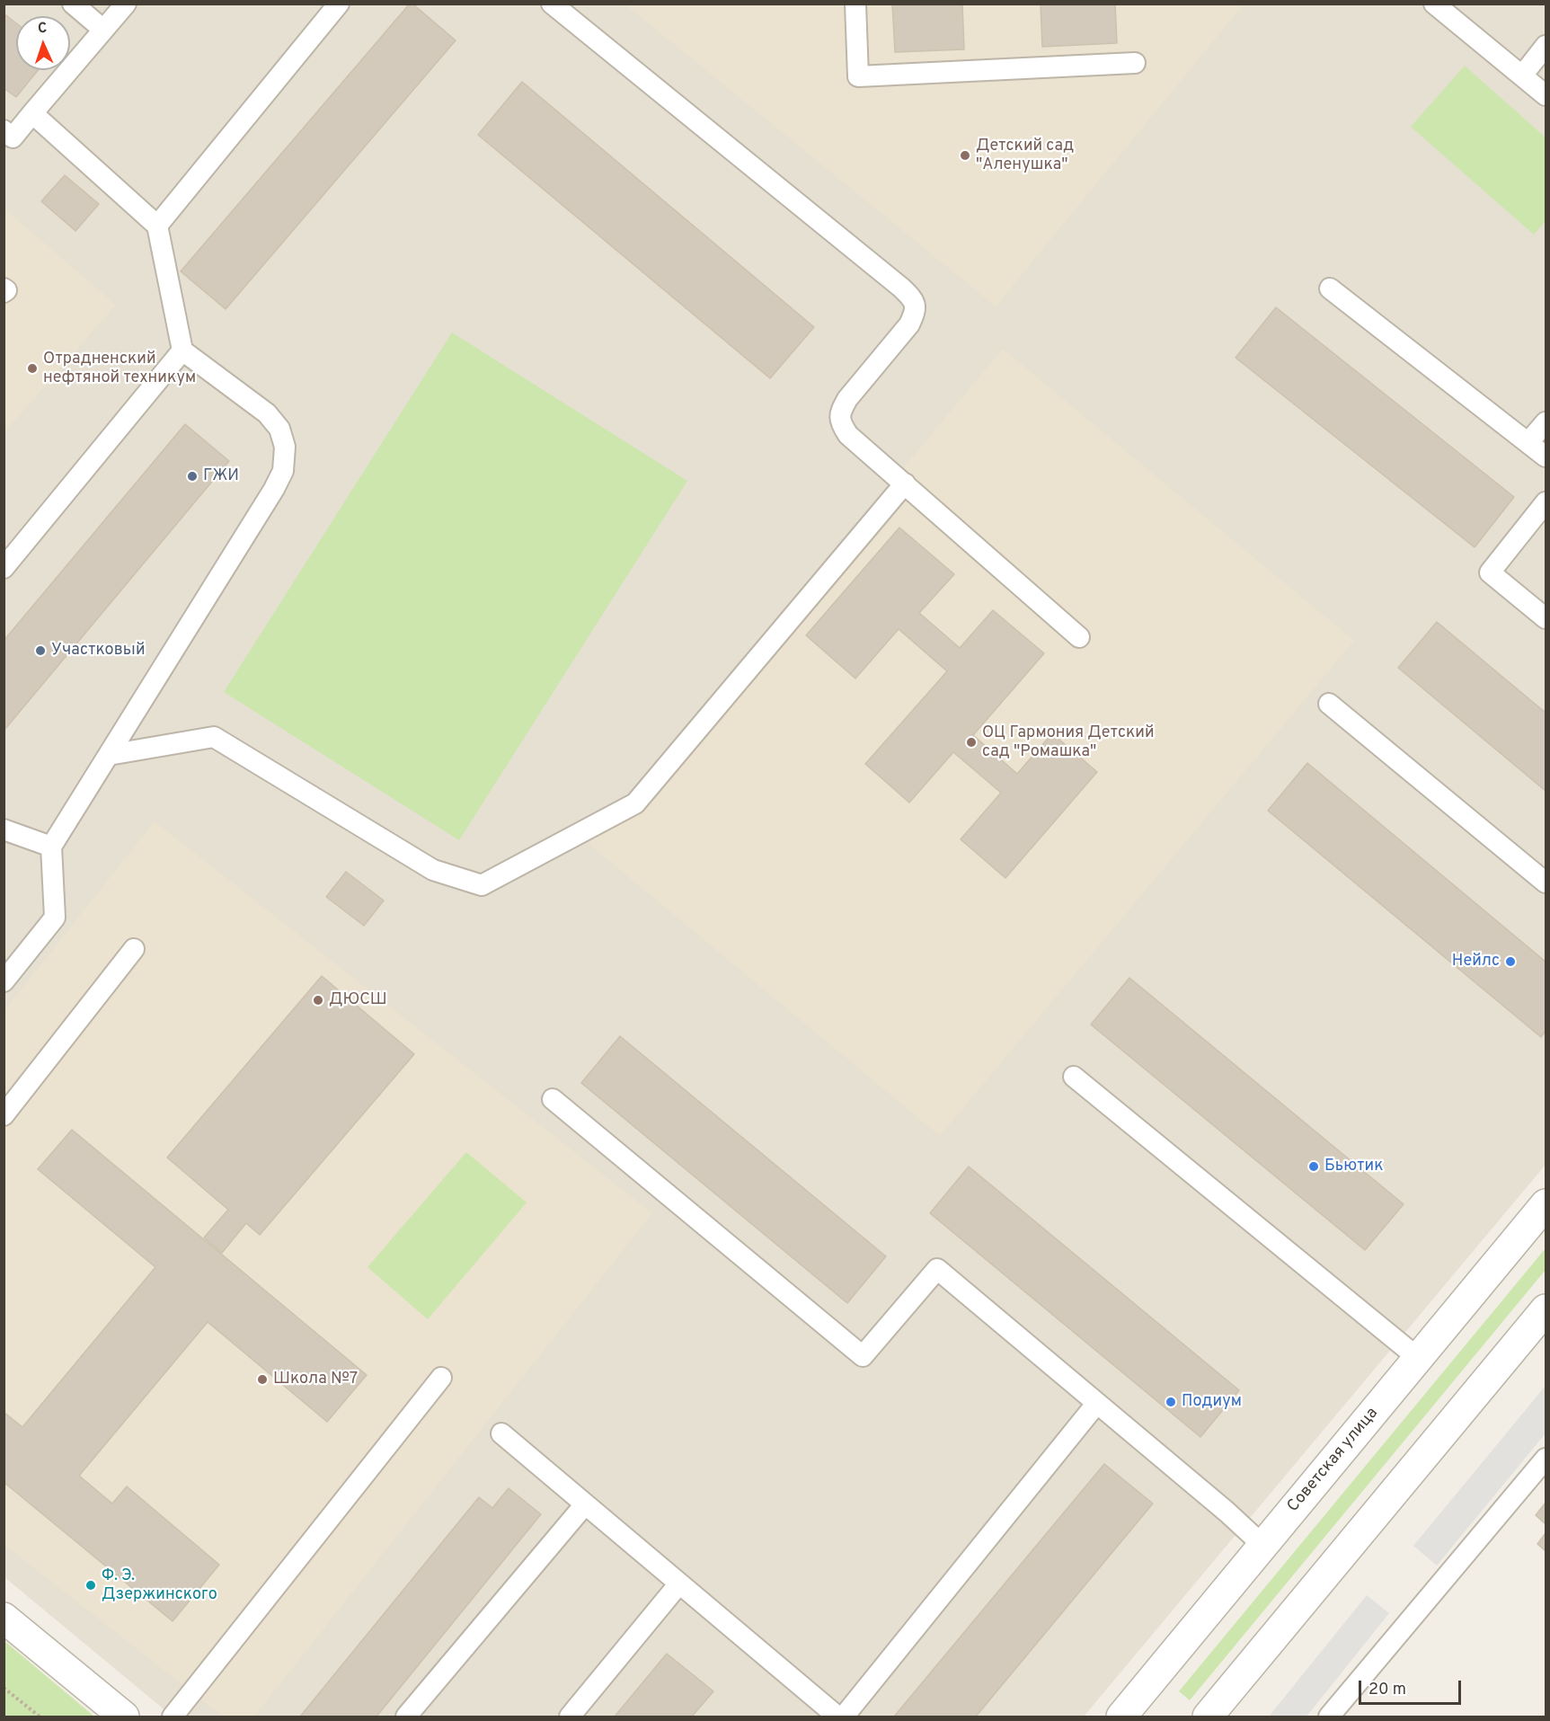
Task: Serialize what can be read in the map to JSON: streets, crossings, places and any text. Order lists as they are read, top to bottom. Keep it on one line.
{"streets":{"street":["Советская улица"]},"places":["Детский сад \"Аленушка\"","Отрадненский нефтяной техникум","ГЖИ","Участковый","ОЦ Гармония Детский сад \"Ромашка\"","Нейлс","ДЮСШ","Бьютик","Школа №7","Подиум","Ф. Э. Дзержинского"],"scale_bar":"20 m","north":"top"}
